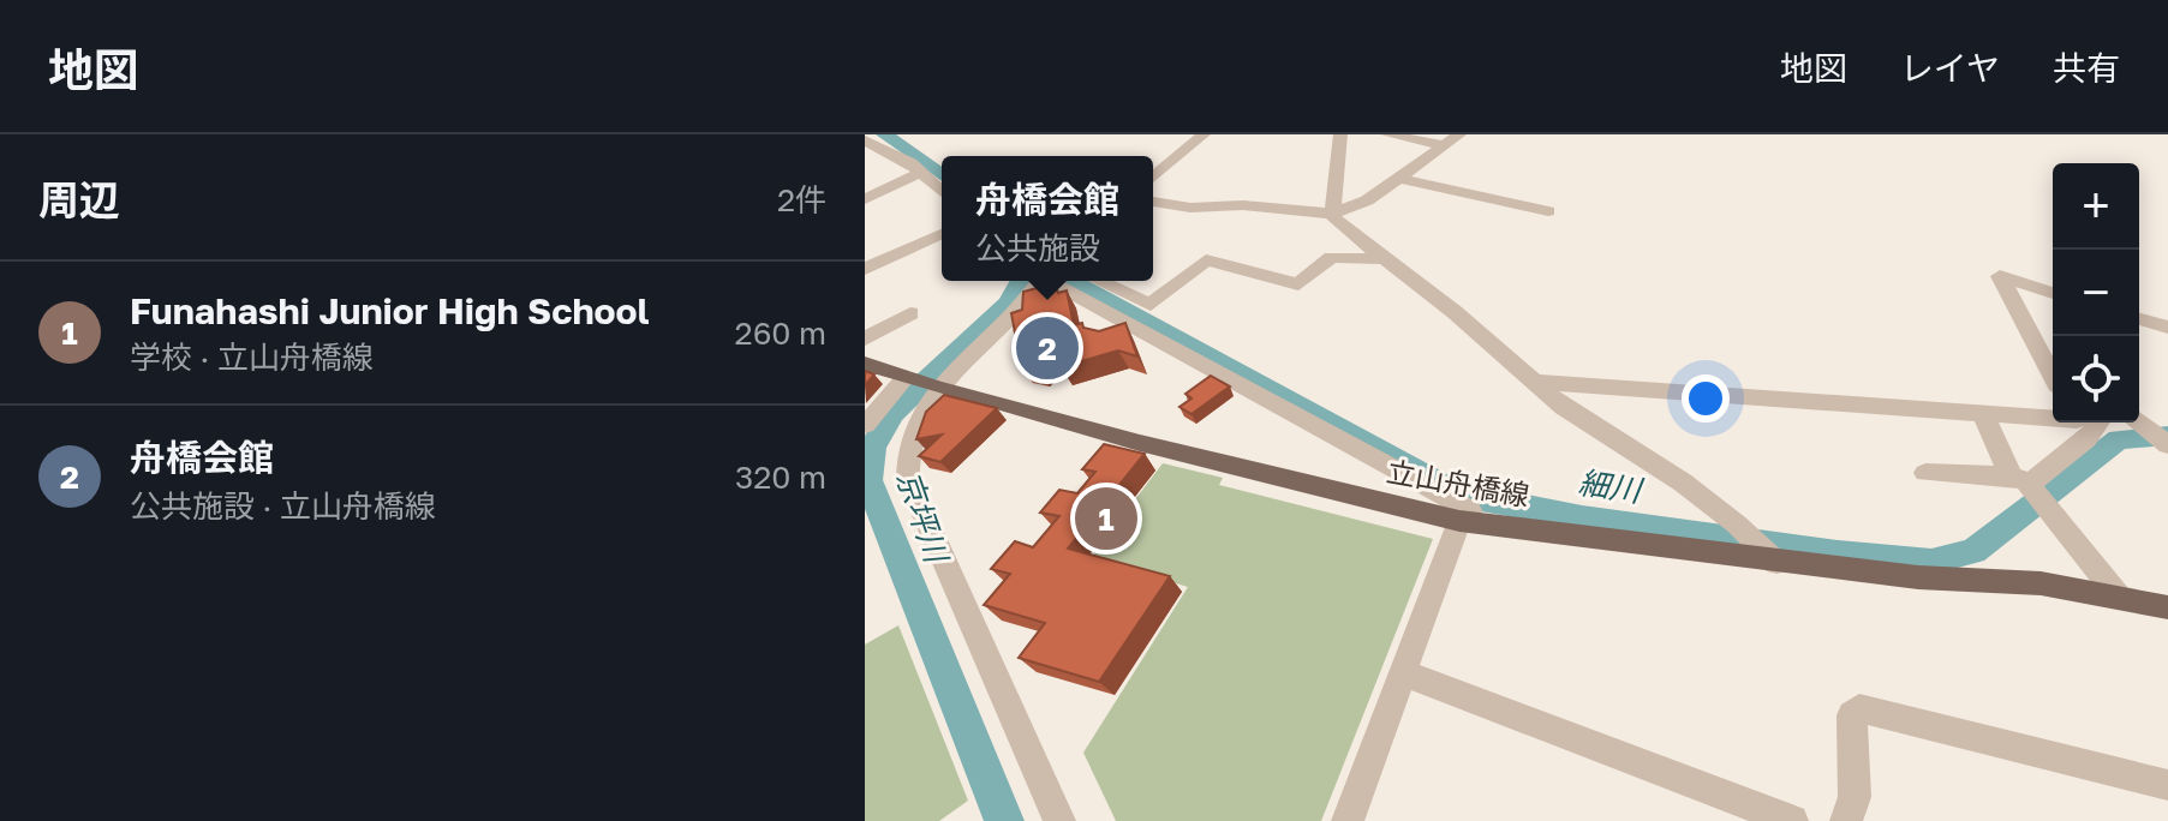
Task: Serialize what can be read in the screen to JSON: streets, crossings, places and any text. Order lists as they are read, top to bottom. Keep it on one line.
{"streets":{"main road":["立山舟橋線"]},"water":["細川","京坪川"],"page":{"header":"地図","nav":["地図","レイヤ","共有"],"heading":["周辺","2件"],"popup":["舟橋会館","公共施設"],"map_buttons":["+","−"],"list":[{"mark":"1","name":"Funahashi Junior High School","note":"学校 · 立山舟橋線","value":"260 m"},{"mark":"2","name":"舟橋会館","note":"公共施設 · 立山舟橋線","value":"320 m"}],"pins":["2","1"]}}
